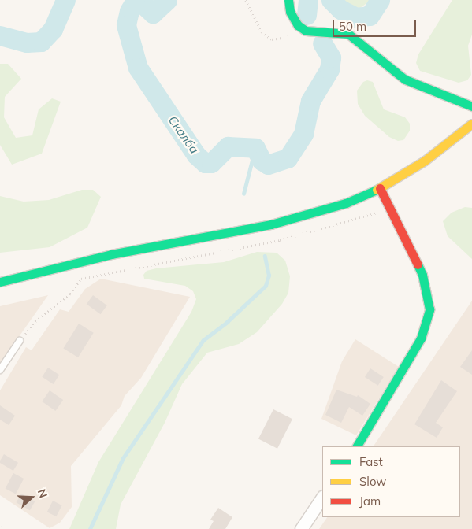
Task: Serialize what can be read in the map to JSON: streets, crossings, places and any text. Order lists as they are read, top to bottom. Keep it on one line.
{"water":["Скалба"],"legend":["Fast","Slow","Jam"],"scale_bar":"50 m","north":"right"}
